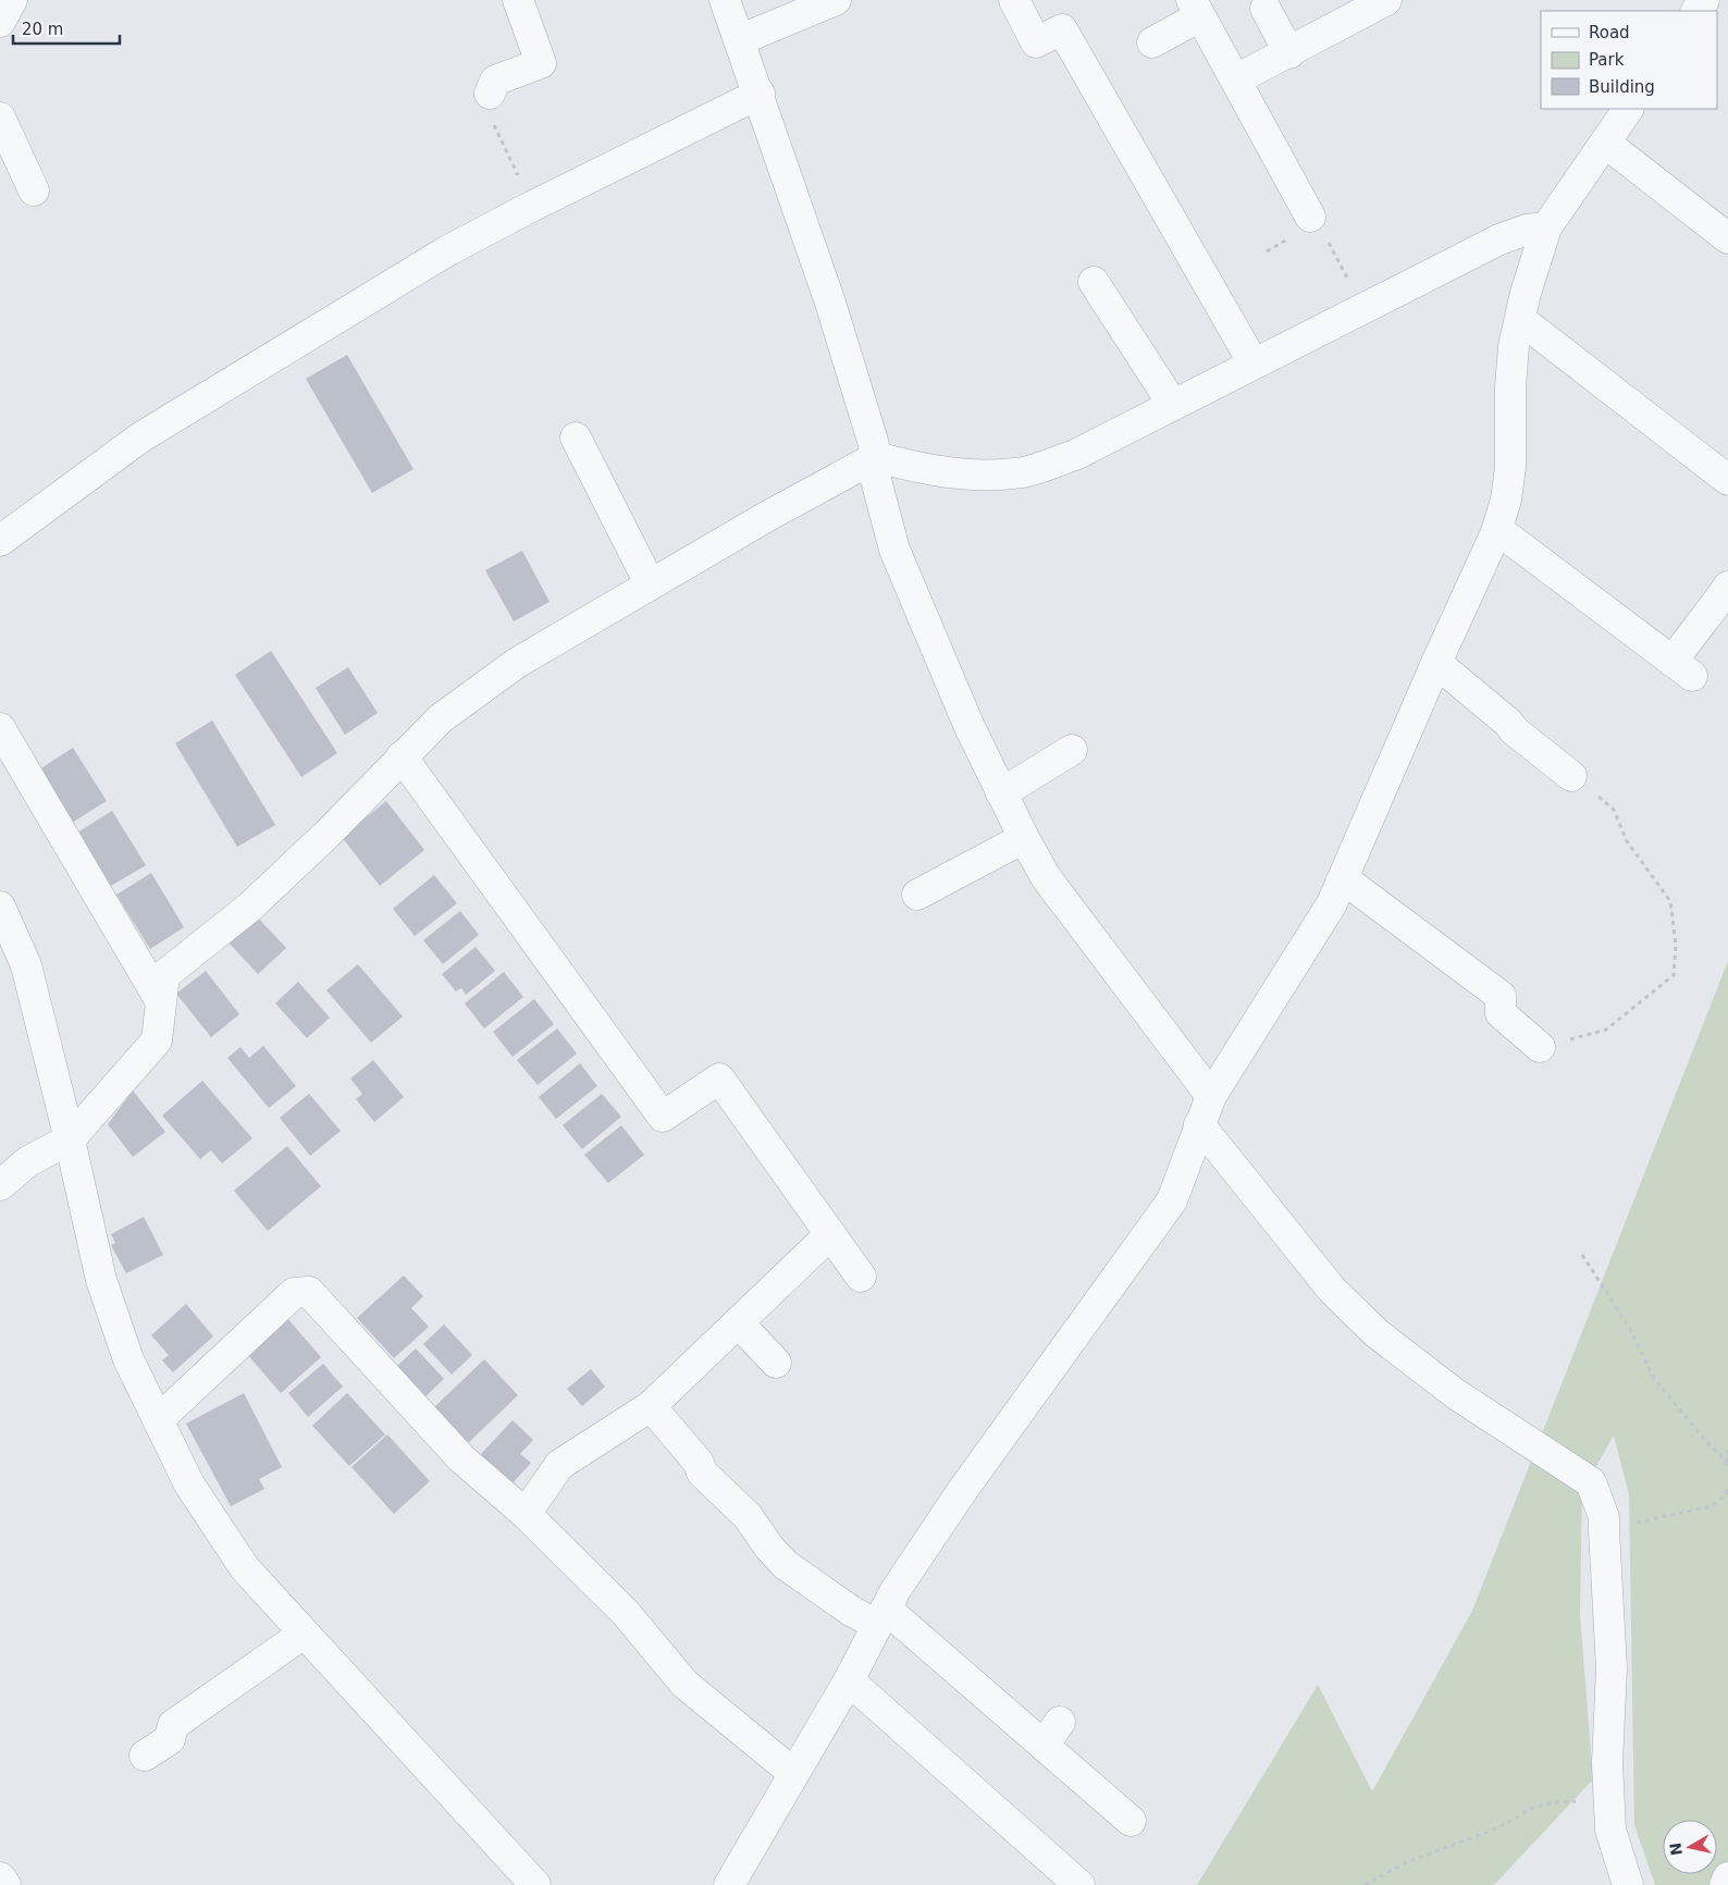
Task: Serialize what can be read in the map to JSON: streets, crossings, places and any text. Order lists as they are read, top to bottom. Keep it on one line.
{"legend":["Road","Park","Building"],"scale_bar":"20 m","north":"left"}
